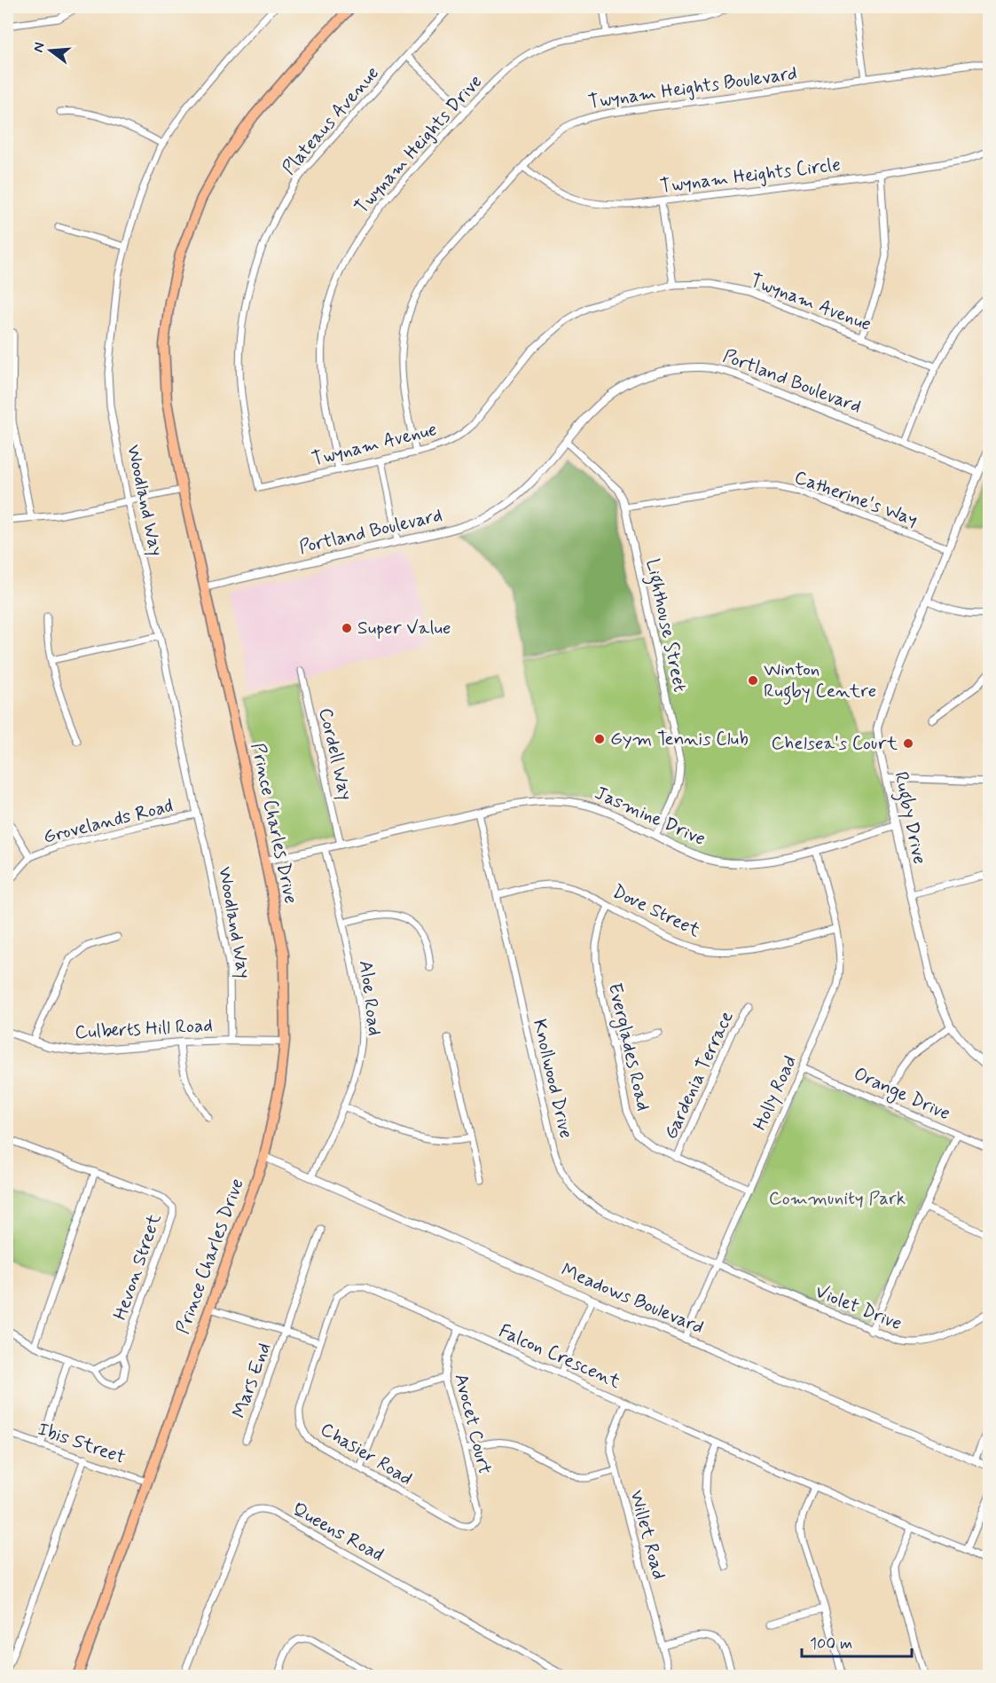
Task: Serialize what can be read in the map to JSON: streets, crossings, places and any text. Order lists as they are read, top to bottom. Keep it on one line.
{"streets":{"highway":["Prince Charles Drive"],"street":["Twynam Heights Boulevard","Plateaus Avenue","Twynam Heights Drive","Twynam Heights Circle","Twynam Avenue","Portland Boulevard","Catherine's Way","Woodland Way","Lighthouse Street","Cordell Way","Jasmine Drive","Rugby Drive","Grovelands Road","Dove Street","Aloe Road","Culberts Hill Road","Everglades Road","Gardenia Terrace","Knollwood Drive","Holly Road","Orange Drive","Hevon Street","Meadows Boulevard","Violet Drive","Falcon Crescent","Mars End","Avocet Court","Ibis Street","Chasier Road","Queens Road","Willet Road"]},"crossings":[["Twynam Heights Boulevard","Twynam Heights Circle"],["Twynam Heights Boulevard","Twynam Avenue"],["Plateaus Avenue","Twynam Avenue"],["Twynam Heights Drive","Twynam Avenue"],["Portland Boulevard","Lighthouse Street"],["Portland Boulevard","Rugby Drive"],["Portland Boulevard","Prince Charles Drive"],["Catherine's Way","Lighthouse Street"],["Catherine's Way","Rugby Drive"],["Woodland Way","Grovelands Road"],["Woodland Way","Culberts Hill Road"],["Lighthouse Street","Jasmine Drive"],["Cordell Way","Jasmine Drive"],["Jasmine Drive","Rugby Drive"],["Jasmine Drive","Prince Charles Drive"],["Jasmine Drive","Aloe Road"],["Jasmine Drive","Knollwood Drive"],["Jasmine Drive","Holly Road"],["Prince Charles Drive","Culberts Hill Road"],["Prince Charles Drive","Meadows Boulevard"],["Prince Charles Drive","Ibis Street"],["Dove Street","Everglades Road"],["Dove Street","Knollwood Drive"],["Dove Street","Holly Road"],["Aloe Road","Meadows Boulevard"],["Everglades Road","Gardenia Terrace"],["Everglades Road","Holly Road"],["Knollwood Drive","Holly Road"],["Knollwood Drive","Violet Drive"],["Holly Road","Orange Drive"],["Holly Road","Meadows Boulevard"],["Holly Road","Violet Drive"],["Falcon Crescent","Avocet Court"],["Falcon Crescent","Chasier Road"],["Falcon Crescent","Willet Road"],["Avocet Court","Chasier Road"]],"parks":["Community Park"],"places":["Super Value","Winton Rugby Centre","Gym Tennis Club","Chelsea's Court"],"scale_bar":"100 m","north":"left"}
